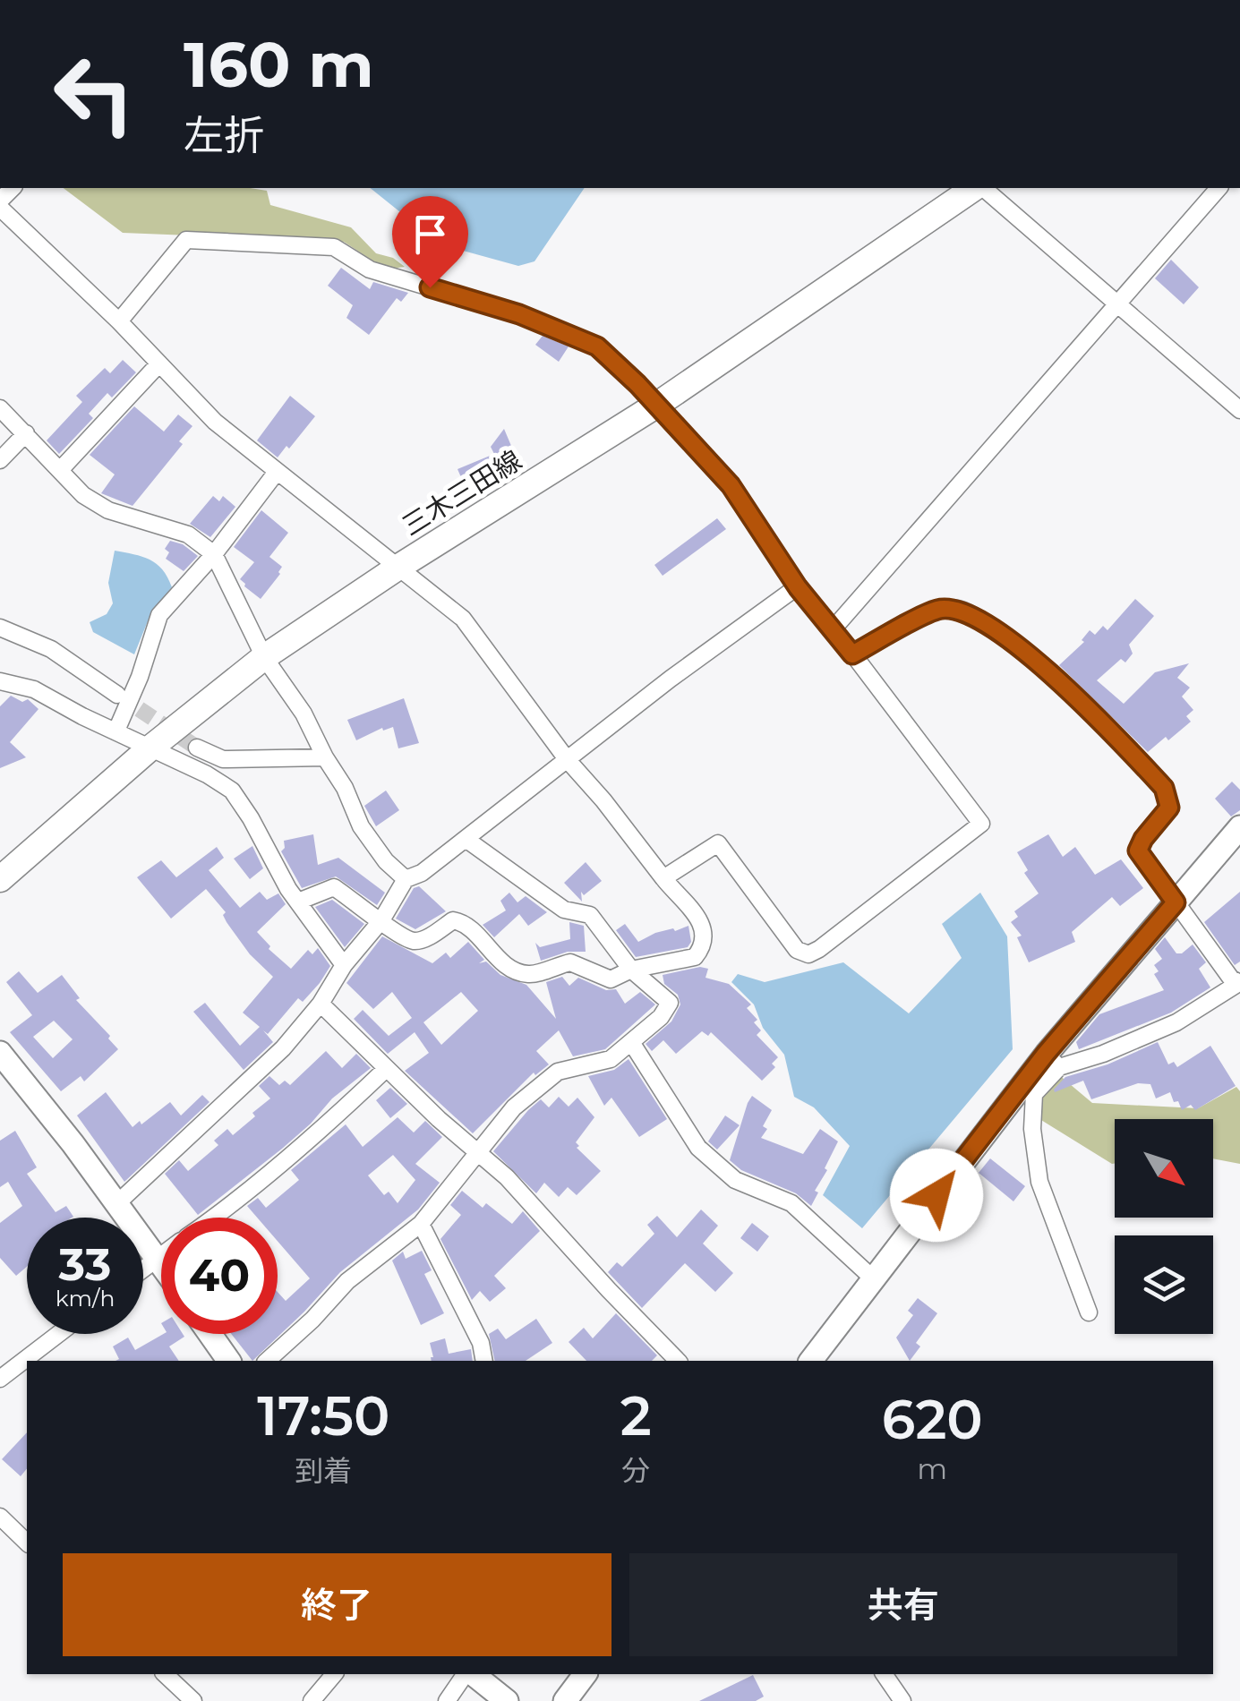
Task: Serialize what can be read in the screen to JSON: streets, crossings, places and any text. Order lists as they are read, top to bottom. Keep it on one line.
{"streets":{"main road":["三木三田線"]},"north":"bottom right","page":{"turn":["160 m","左折"],"speed":"33 km/h","limit":"40","eta":["17:50","到着","2","分","620","m"],"buttons":["終了","共有"]}}
